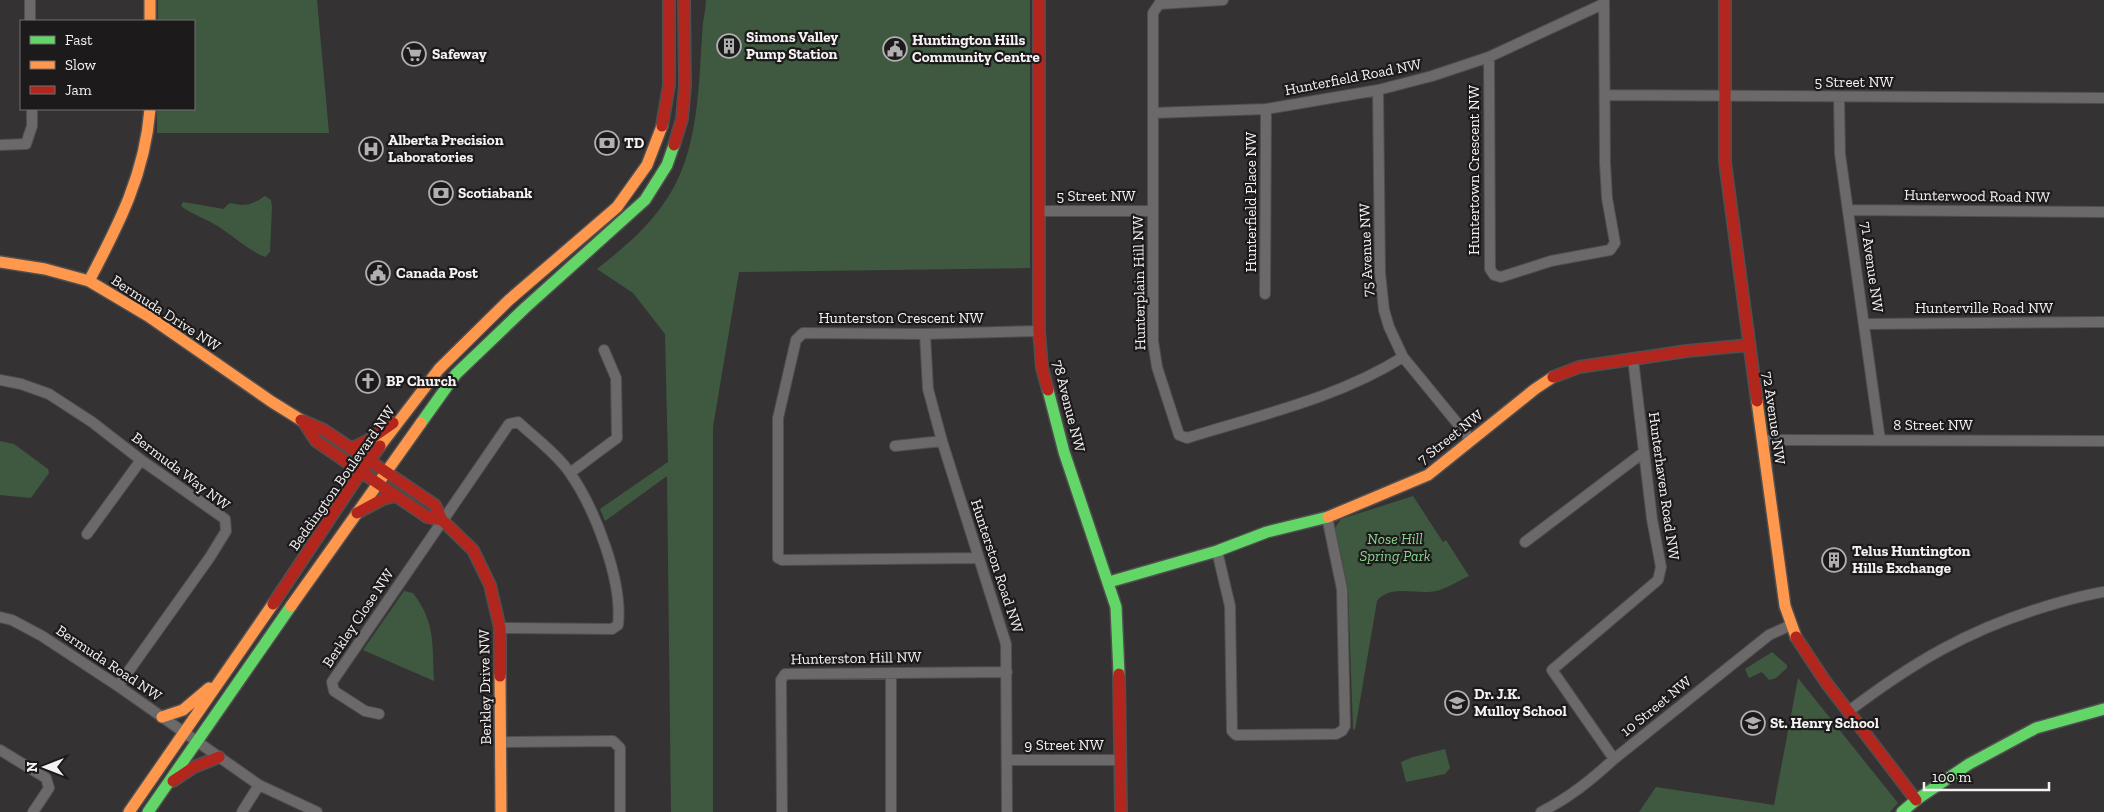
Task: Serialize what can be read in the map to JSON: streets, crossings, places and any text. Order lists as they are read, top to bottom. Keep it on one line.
{"streets":{"street":["Hunterfield Road NW","5 Street NW","Huntertown Crescent NW","Hunterwood Road NW","Hunterfield Place NW","75 Avenue NW","71 Avenue NW","Hunterplain Hill NW","Hunterville Road NW","Bermuda Drive NW","Hunterston Crescent NW","78 Avenue NW","72 Avenue NW","8 Street NW","7 Street NW","Bermuda Way NW","Beddington Boulevard NW","Hunterhaven Road NW","Hunterston Road NW","Berkley Close NW","Hunterston Hill NW","Bermuda Road NW","Berkley Drive NW","10 Street NW","9 Street NW"]},"crossings":[["Hunterfield Road NW","Huntertown Crescent NW"],["Hunterfield Road NW","Hunterfield Place NW"],["Hunterfield Road NW","75 Avenue NW"],["Hunterfield Road NW","Hunterplain Hill NW"],["5 Street NW","Huntertown Crescent NW"],["5 Street NW","71 Avenue NW"],["5 Street NW","Hunterplain Hill NW"],["5 Street NW","78 Avenue NW"],["5 Street NW","72 Avenue NW"],["Hunterwood Road NW","71 Avenue NW"],["75 Avenue NW","Hunterplain Hill NW"],["75 Avenue NW","7 Street NW"],["71 Avenue NW","Hunterville Road NW"],["71 Avenue NW","8 Street NW"],["Bermuda Drive NW","Beddington Boulevard NW"],["Bermuda Drive NW","Berkley Drive NW"],["Hunterston Crescent NW","78 Avenue NW"],["Hunterston Crescent NW","Hunterston Road NW"],["78 Avenue NW","7 Street NW"],["78 Avenue NW","9 Street NW"],["72 Avenue NW","8 Street NW"],["72 Avenue NW","7 Street NW"],["72 Avenue NW","10 Street NW"],["7 Street NW","Hunterhaven Road NW"],["Bermuda Way NW","Bermuda Road NW"],["Beddington Boulevard NW","Bermuda Road NW"],["Beddington Boulevard NW","Berkley Drive NW"],["Hunterhaven Road NW","10 Street NW"],["Hunterston Road NW","Hunterston Hill NW"],["Hunterston Road NW","9 Street NW"],["Berkley Close NW","Berkley Drive NW"]],"parks":["Nose Hill Spring Park"],"places":{"building":["Simons Valley Pump Station","Telus Huntington Hills Exchange"],"public building":["Huntington Hills Community Centre","Canada Post"],"supermarket":["Safeway"],"bank":["TD","Scotiabank"],"hospital":["Alberta Precision Laboratories"],"church":["BP Church"],"school or university":["Dr. J.K. Mulloy School","St. Henry School"]},"legend":["Fast","Slow","Jam"],"scale_bar":"100 m","north":"left"}
